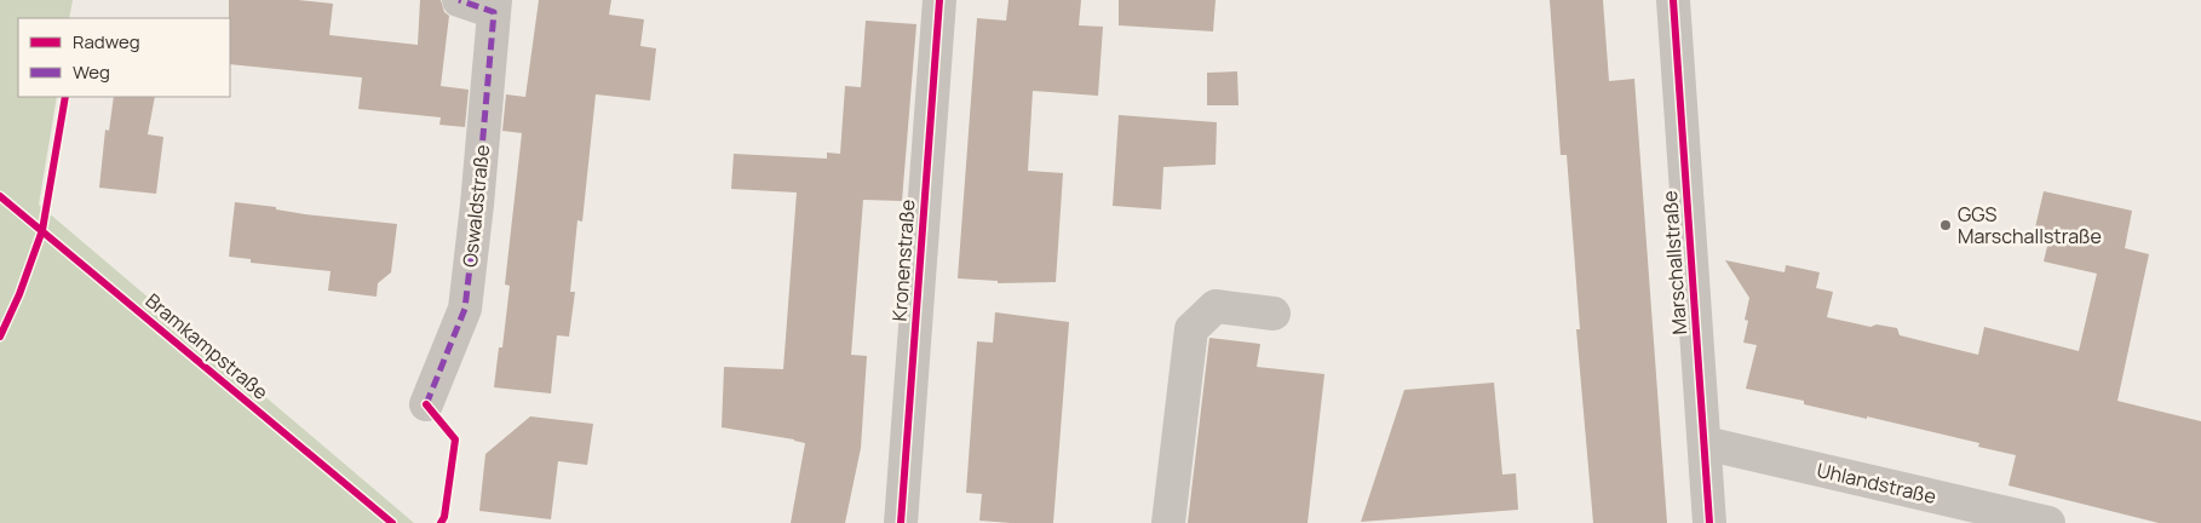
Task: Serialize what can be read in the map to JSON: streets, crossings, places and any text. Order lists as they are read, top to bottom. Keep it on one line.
{"streets":{"street":["Oswaldstraße","Kronenstraße","Marschallstraße","Uhlandstraße"],"cycle path":["Bramkampstraße"]},"crossings":[["Marschallstraße","Uhlandstraße"]],"places":["GGS Marschallstraße"],"legend":["Radweg","Weg"]}
